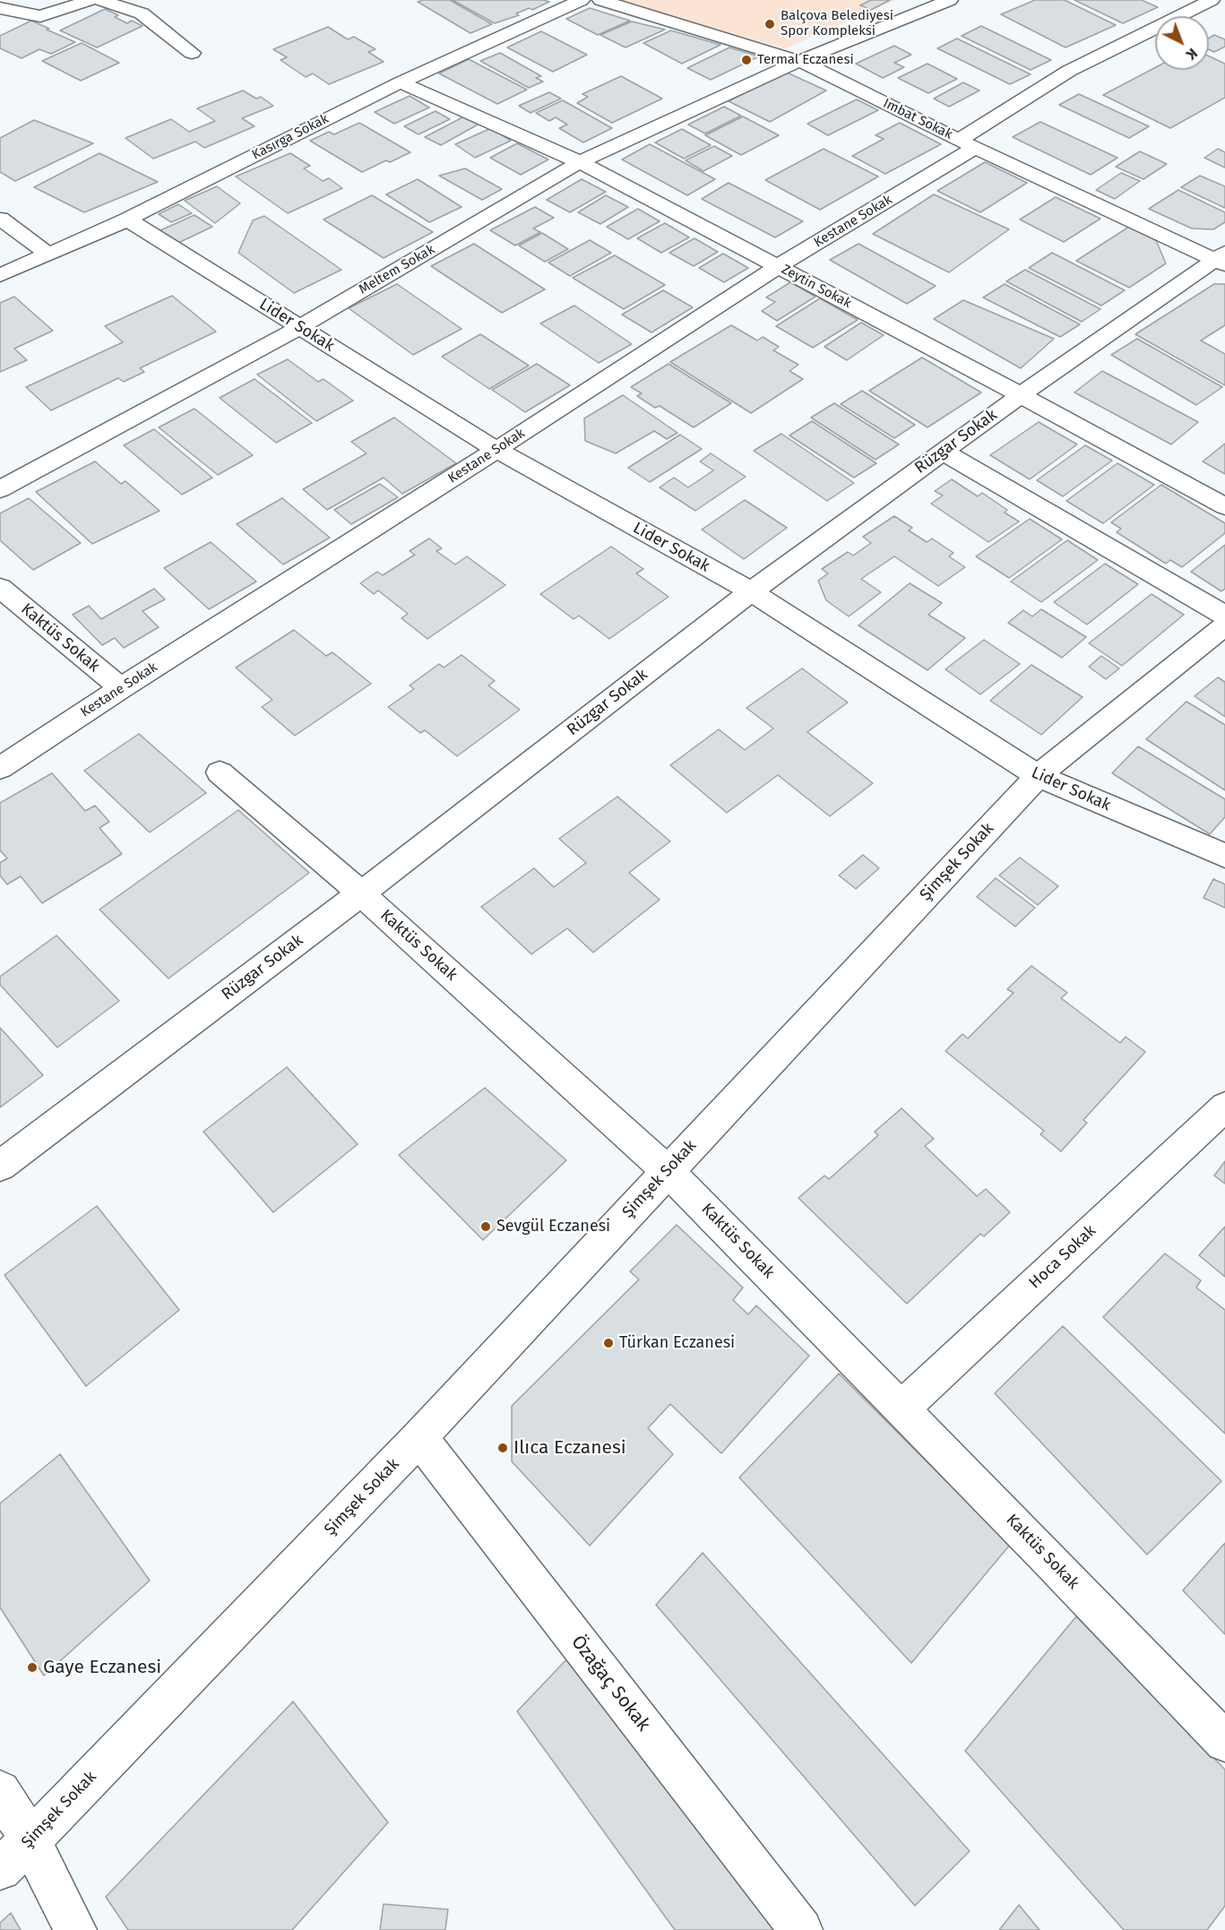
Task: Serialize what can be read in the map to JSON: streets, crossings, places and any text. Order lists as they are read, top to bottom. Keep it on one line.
{"streets":{"street":["Imbat Sokak","Kasırga Sokak","Kestane Sokak","Meltem Sokak","Zeytin Sokak","Lider Sokak","Rüzgar Sokak","Kaktüs Sokak","Şimşek Sokak","Hoca Sokak","Özağaç Sokak"]},"crossings":[["Imbat Sokak","Kestane Sokak"],["Imbat Sokak","Meltem Sokak"],["Imbat Sokak","Rüzgar Sokak"],["Kasırga Sokak","Zeytin Sokak"],["Kasırga Sokak","Lider Sokak"],["Kestane Sokak","Zeytin Sokak"],["Kestane Sokak","Lider Sokak"],["Kestane Sokak","Kaktüs Sokak"],["Meltem Sokak","Zeytin Sokak"],["Meltem Sokak","Lider Sokak"],["Zeytin Sokak","Rüzgar Sokak"],["Lider Sokak","Rüzgar Sokak"],["Lider Sokak","Şimşek Sokak"],["Rüzgar Sokak","Kaktüs Sokak"],["Kaktüs Sokak","Şimşek Sokak"],["Kaktüs Sokak","Hoca Sokak"],["Şimşek Sokak","Özağaç Sokak"]],"places":["Balçova Belediyesi Spor Kompleksi","Termal Eczanesi","Sevgül Eczanesi","Türkan Eczanesi","Ilıca Eczanesi","Gaye Eczanesi"],"north":"bottom right"}
